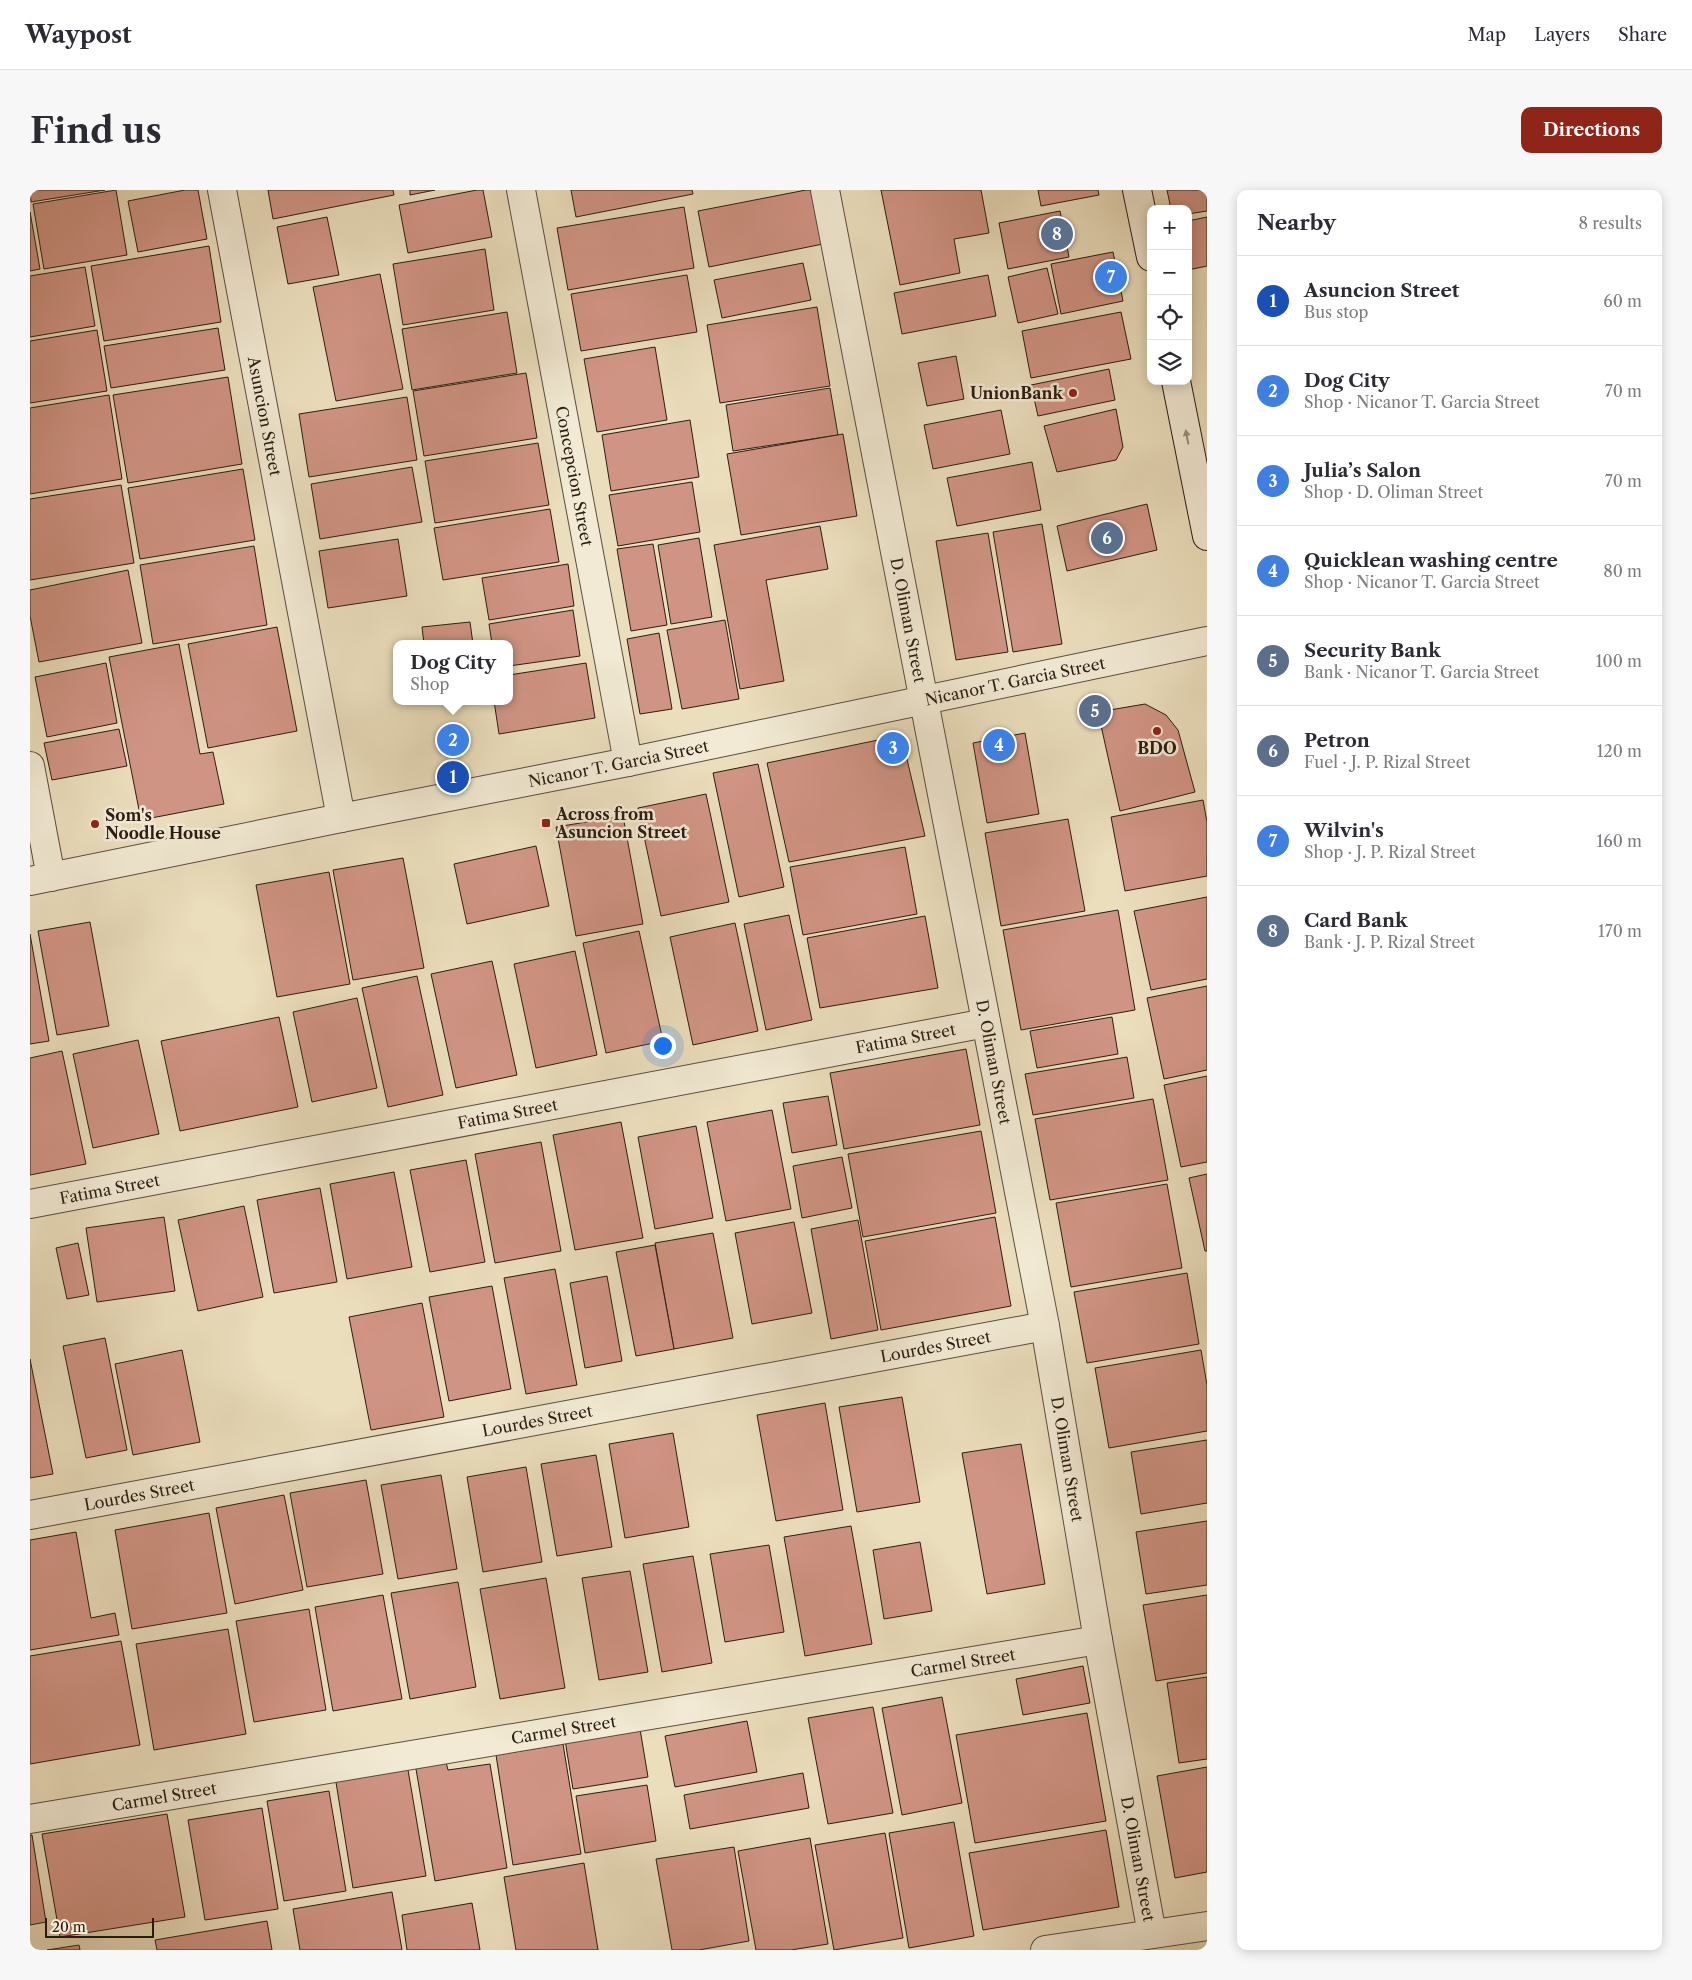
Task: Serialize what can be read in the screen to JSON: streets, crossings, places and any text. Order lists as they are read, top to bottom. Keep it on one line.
{"streets":{"street":["Asuncion Street","Concepcion Street","D. Oliman Street","Nicanor T. Garcia Street","Fatima Street","Lourdes Street","Carmel Street"]},"crossings":[["Asuncion Street","Nicanor T. Garcia Street"],["Concepcion Street","Nicanor T. Garcia Street"],["D. Oliman Street","Nicanor T. Garcia Street"],["D. Oliman Street","Fatima Street"],["D. Oliman Street","Lourdes Street"],["D. Oliman Street","Carmel Street"]],"places":{"other":["UnionBank","BDO","Som's Noodle House"],"transit":["Across from Asuncion Street"]},"scale_bar":"20 m","page":{"header":"Waypost","nav":["Map","Layers","Share"],"buttons":"Directions","title":"Find us","heading":["Nearby","8 results"],"map_buttons":["+","−"],"pins":["8","7","6","5","2","4","3","1"],"list":[{"mark":"1","name":"Asuncion Street","note":"Bus stop","value":"60 m"},{"mark":"2","name":"Dog City","note":"Shop · Nicanor T. Garcia Street","value":"70 m"},{"mark":"3","name":"Julia’s Salon","note":"Shop · D. Oliman Street","value":"70 m"},{"mark":"4","name":"Quicklean washing centre","note":"Shop · Nicanor T. Garcia Street","value":"80 m"},{"mark":"5","name":"Security Bank","note":"Bank · Nicanor T. Garcia Street","value":"100 m"},{"mark":"6","name":"Petron","note":"Fuel · J. P. Rizal Street","value":"120 m"},{"mark":"7","name":"Wilvin's","note":"Shop · J. P. Rizal Street","value":"160 m"},{"mark":"8","name":"Card Bank","note":"Bank · J. P. Rizal Street","value":"170 m"}],"popup":["Dog City","Shop"],"scale":"20 m"}}
